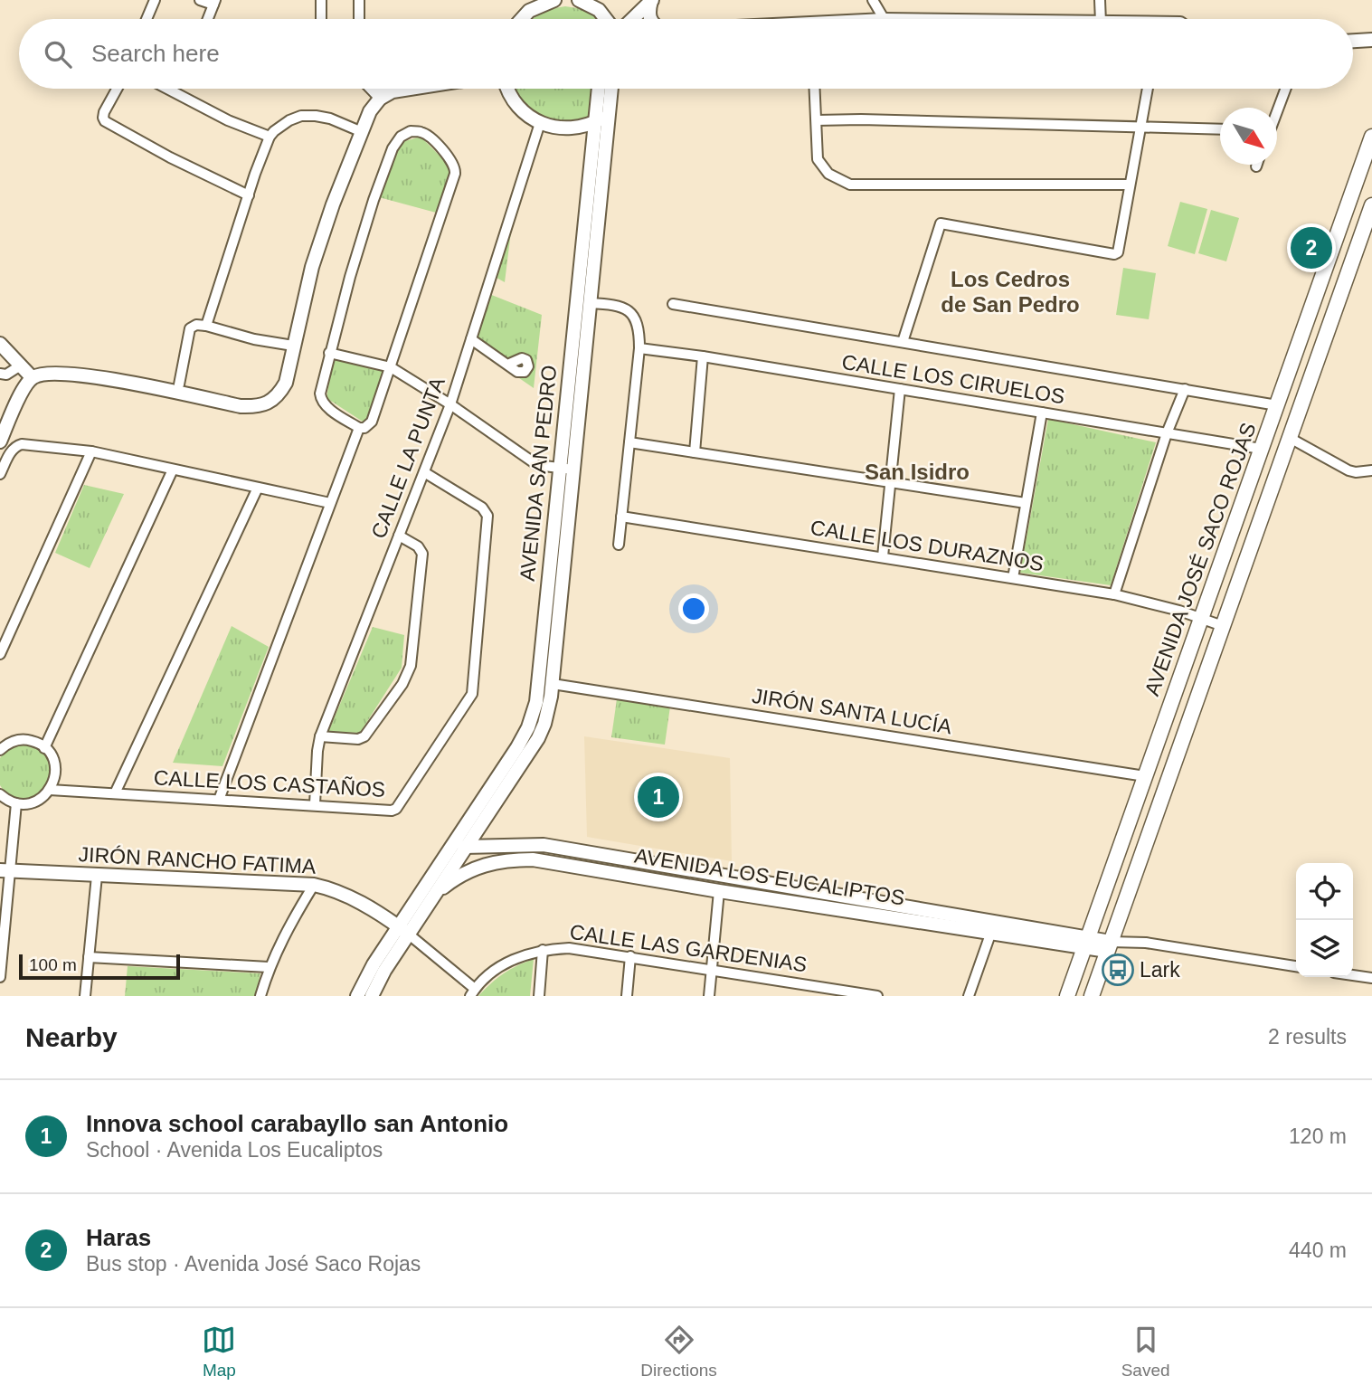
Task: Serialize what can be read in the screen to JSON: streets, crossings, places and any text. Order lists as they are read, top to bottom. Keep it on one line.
{"streets":{"main road":["AVENIDA JOSÉ SACO ROJAS"],"street":["CALLE LOS CIRUELOS","CALLE LA PUNTA","AVENIDA SAN PEDRO","CALLE LOS DURAZNOS","JIRÓN SANTA LUCÍA","CALLE LOS CASTAÑOS","JIRÓN RANCHO FATIMA","AVENIDA LOS EUCALIPTOS","CALLE LAS GARDENIAS"]},"crossings":[["CALLE LOS CIRUELOS","AVENIDA JOSÉ SACO ROJAS"],["CALLE LA PUNTA","CALLE LOS CASTAÑOS"],["AVENIDA SAN PEDRO","JIRÓN SANTA LUCÍA"],["AVENIDA SAN PEDRO","JIRÓN RANCHO FATIMA"],["AVENIDA SAN PEDRO","AVENIDA LOS EUCALIPTOS"],["CALLE LOS DURAZNOS","AVENIDA JOSÉ SACO ROJAS"],["AVENIDA JOSÉ SACO ROJAS","JIRÓN SANTA LUCÍA"],["AVENIDA JOSÉ SACO ROJAS","AVENIDA LOS EUCALIPTOS"],["JIRÓN RANCHO FATIMA","CALLE LAS GARDENIAS"]],"districts":["Los Cedros de San Pedro","San Isidro"],"places":{"bus stop":["Lark"]},"scale_bar":"100 m","north":"bottom right","page":{"search":"Search here","pins":["2","1"],"scale":"100 m","heading":["Nearby","2 results"],"list":[{"mark":"1","name":"Innova school carabayllo san Antonio","note":"School · Avenida Los Eucaliptos","value":"120 m"},{"mark":"2","name":"Haras","note":"Bus stop · Avenida José Saco Rojas","value":"440 m"}],"nav":["Map","Directions","Saved"]}}
